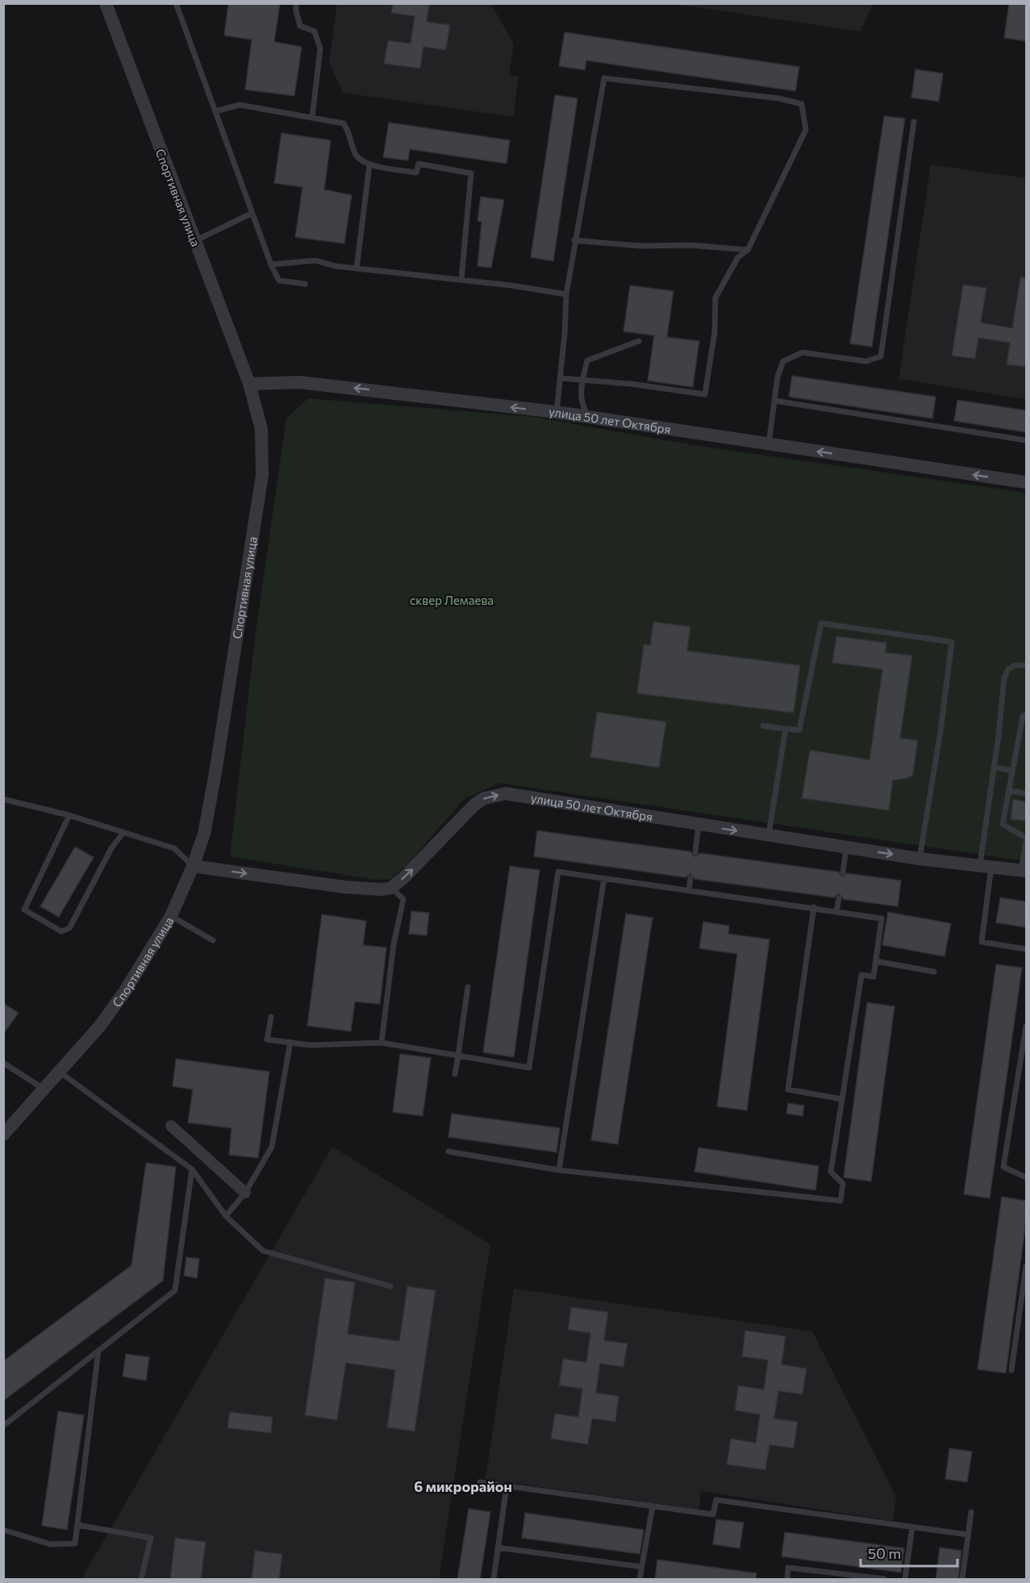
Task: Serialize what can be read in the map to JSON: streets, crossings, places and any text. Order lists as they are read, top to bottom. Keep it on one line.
{"streets":{"street":["Спортивная улица","улица 50 лет Октября"]},"crossings":[["Спортивная улица","улица 50 лет Октября"]],"districts":["6 микрорайон"],"parks":["сквер Лемаева"],"scale_bar":"50 m"}
